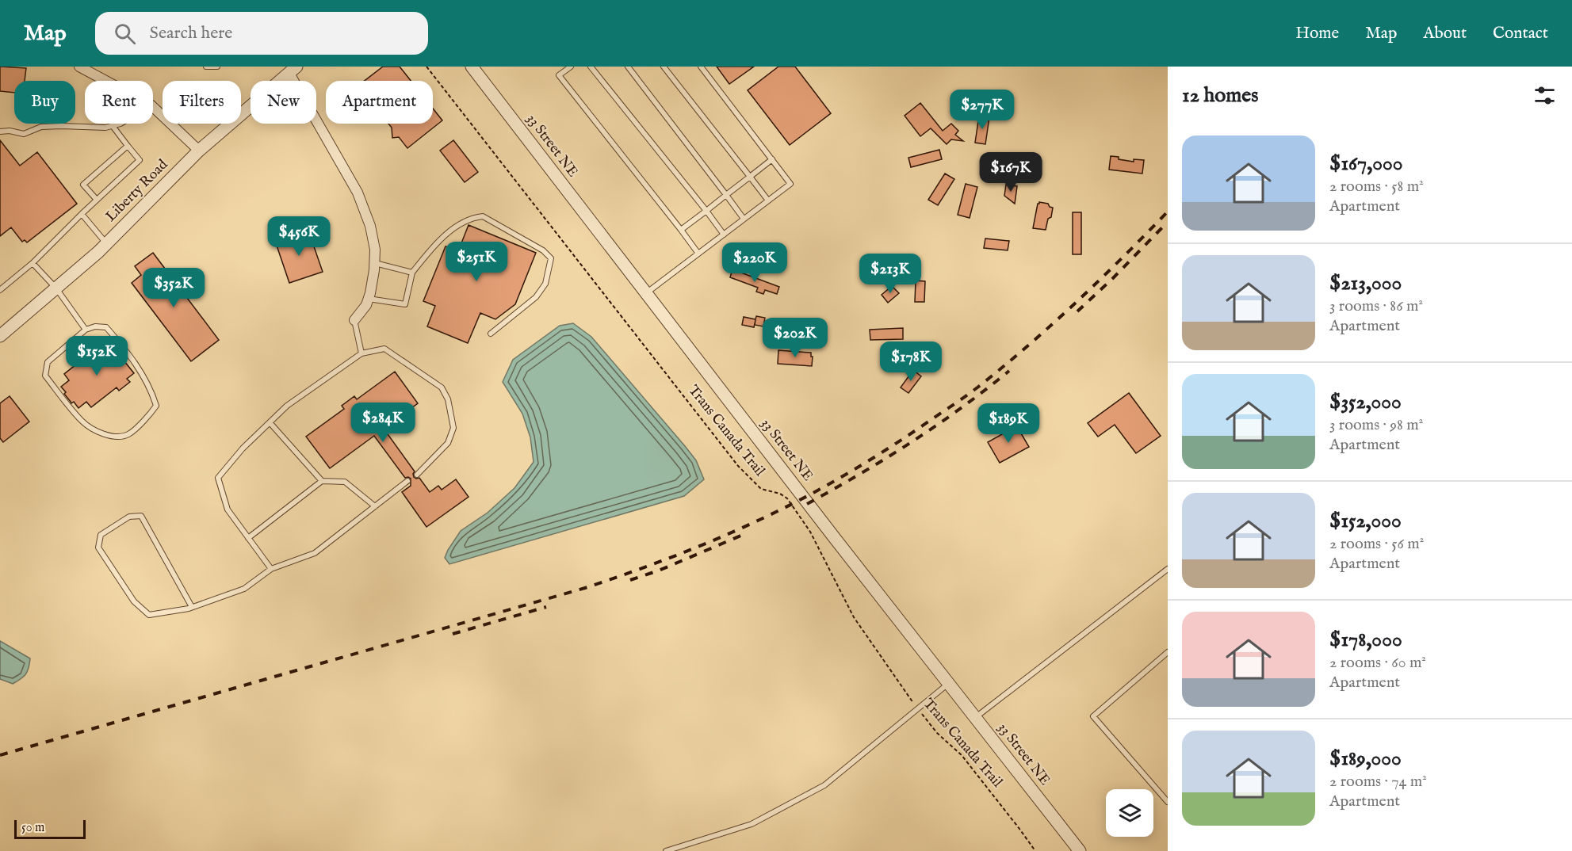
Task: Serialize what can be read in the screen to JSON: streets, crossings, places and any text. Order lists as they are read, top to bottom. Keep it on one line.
{"streets":{"street":["33 Street NE","Liberty Road"],"path":["Trans Canada Trail"]},"scale_bar":"50 m","page":{"header":"Map","search":"Search here","nav":["Home","Map","About","Contact"],"heading":"12 homes","chip":["Buy","Rent","Filters","New","Apartment"],"price":["$277K","$167K","$456K","$251K","$220K","$213K","$352K","$202K","$152K","$178K","$284K","$189K"],"list":[{"name":"$167,000","note":"2 rooms · 58 m² · Apartment"},{"name":"$213,000","note":"3 rooms · 86 m² · Apartment"},{"name":"$352,000","note":"3 rooms · 98 m² · Apartment"},{"name":"$152,000","note":"2 rooms · 56 m² · Apartment"},{"name":"$178,000","note":"2 rooms · 60 m² · Apartment"},{"name":"$189,000","note":"2 rooms · 74 m² · Apartment"}],"scale":"50 m"}}
